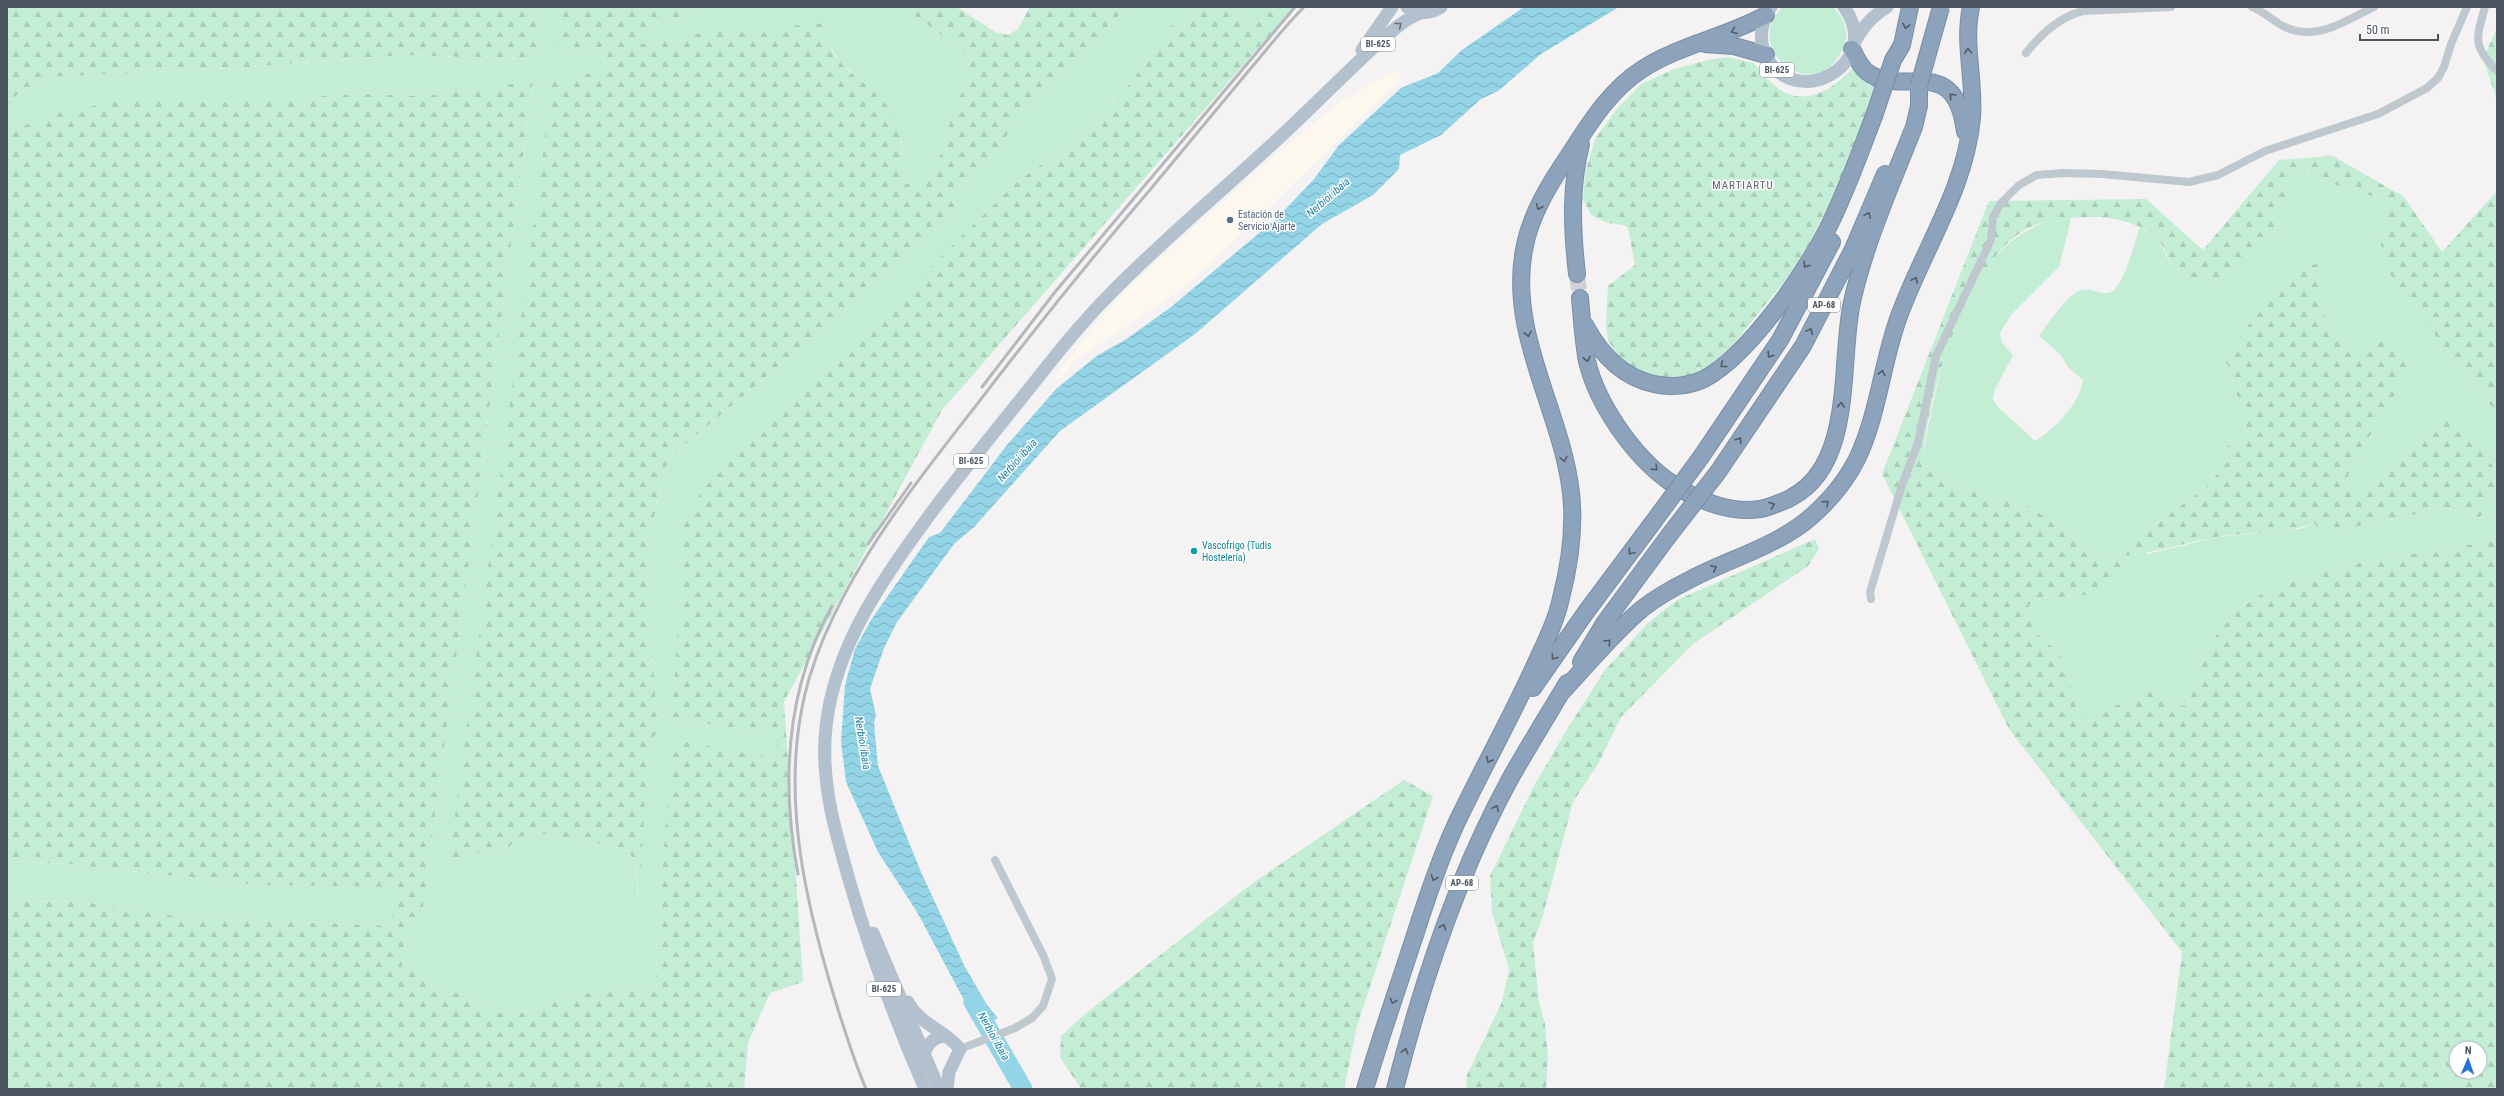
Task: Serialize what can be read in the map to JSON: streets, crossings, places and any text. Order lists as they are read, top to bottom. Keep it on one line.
{"streets":{"highway":["AP-68"],"main road":["BI-625"]},"districts":["MARTIARTU"],"water":["Nerbioi ibaia"],"places":["Estación de Servicio Ajarte","Vascofrigo (Tudis Hostelería)"],"scale_bar":"50 m","north":"top"}
